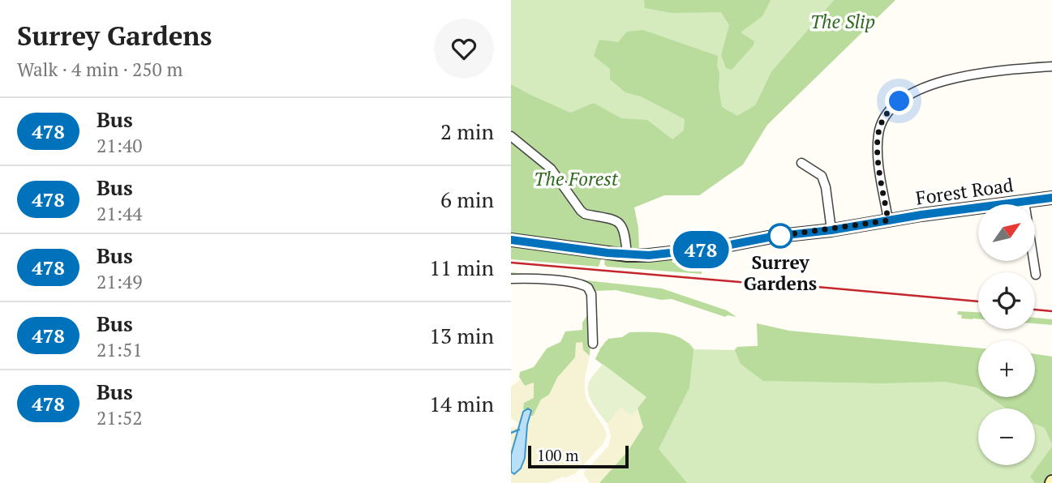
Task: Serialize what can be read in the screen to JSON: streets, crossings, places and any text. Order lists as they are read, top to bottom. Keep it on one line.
{"streets":{"street":["Forest Road"]},"parks":["The Slip","The Forest"],"places":["Surrey Gardens"],"lines":["bus line 478"],"scale_bar":"100 m","north":"top right","page":{"heading":["Surrey Gardens","Walk · 4 min · 250 m"],"on_map":"478","list":[{"mark":"478","name":"Bus","note":"21:40","value":"2 min"},{"mark":"478","name":"Bus","note":"21:44","value":"6 min"},{"mark":"478","name":"Bus","note":"21:49","value":"11 min"},{"mark":"478","name":"Bus","note":"21:51","value":"13 min"},{"mark":"478","name":"Bus","note":"21:52","value":"14 min"}],"map_buttons":["+","−"],"scale":"100 m"}}
